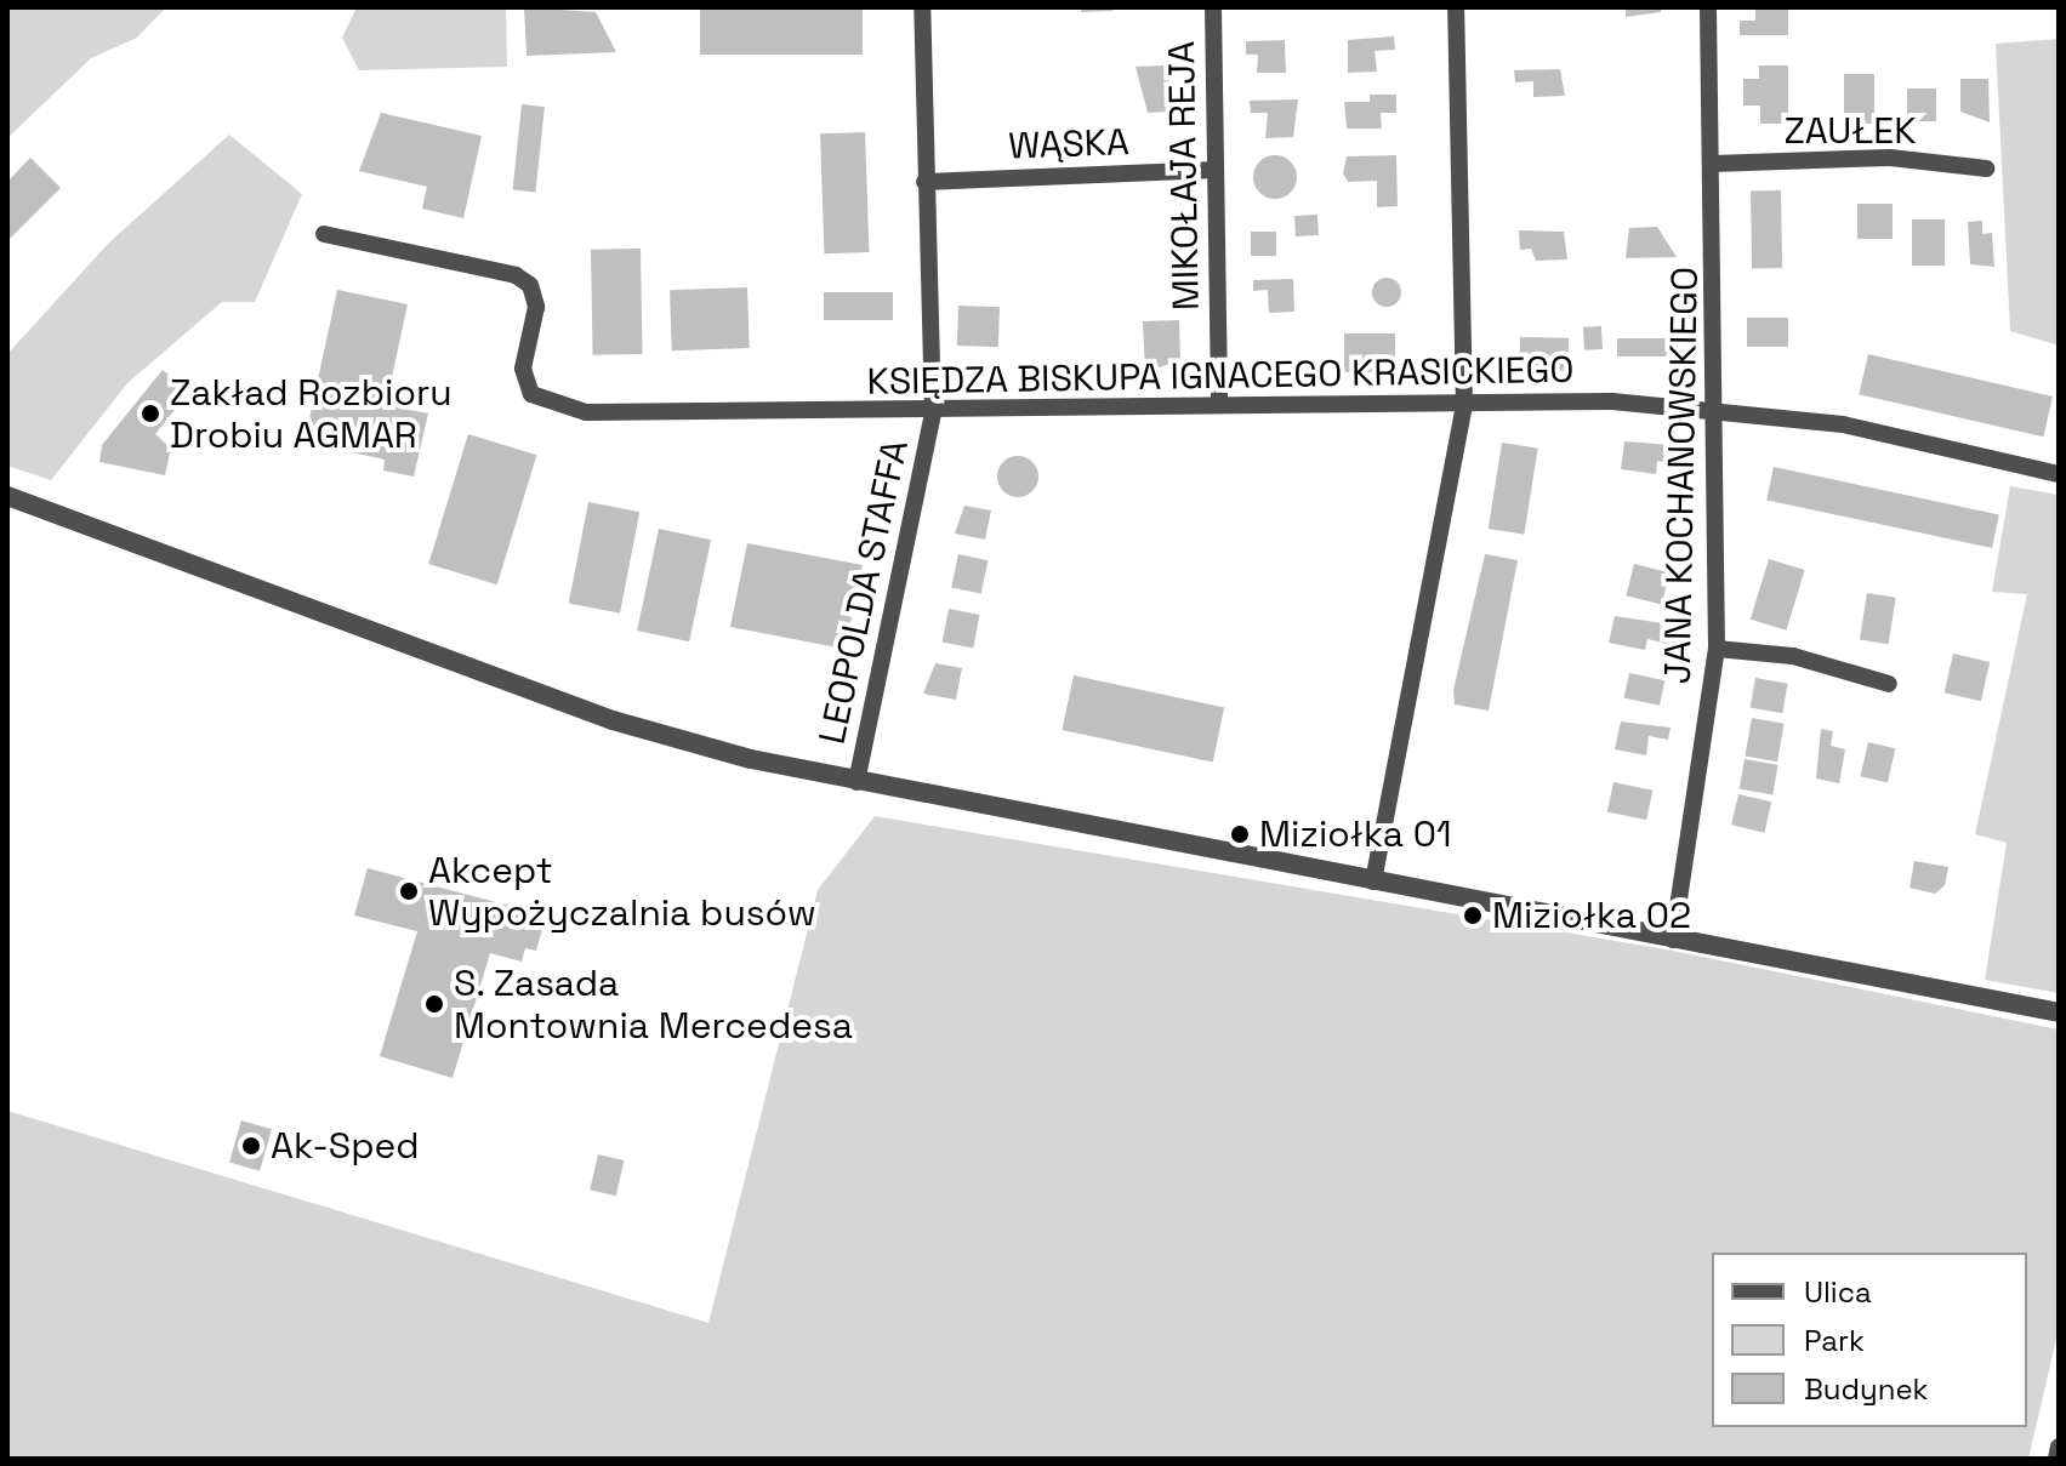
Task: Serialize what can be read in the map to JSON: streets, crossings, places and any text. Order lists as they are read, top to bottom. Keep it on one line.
{"streets":{"street":["ZAUŁEK","WĄSKA","MIKOŁAJA REJA","KSIĘDZA BISKUPA IGNACEGO KRASICKIEGO","JANA KOCHANOWSKIEGO","LEOPOLDA STAFFA"]},"crossings":[["ZAUŁEK","JANA KOCHANOWSKIEGO"],["WĄSKA","MIKOŁAJA REJA"],["WĄSKA","LEOPOLDA STAFFA"],["MIKOŁAJA REJA","KSIĘDZA BISKUPA IGNACEGO KRASICKIEGO"],["KSIĘDZA BISKUPA IGNACEGO KRASICKIEGO","JANA KOCHANOWSKIEGO"],["KSIĘDZA BISKUPA IGNACEGO KRASICKIEGO","LEOPOLDA STAFFA"]],"places":["Zakład Rozbioru Drobiu AGMAR","Miziołka 01","Akcept Wypożyczalnia busów","Miziołka 02","S. Zasada Montownia Mercedesa","Ak-Sped"],"legend":["Ulica","Park","Budynek"]}
